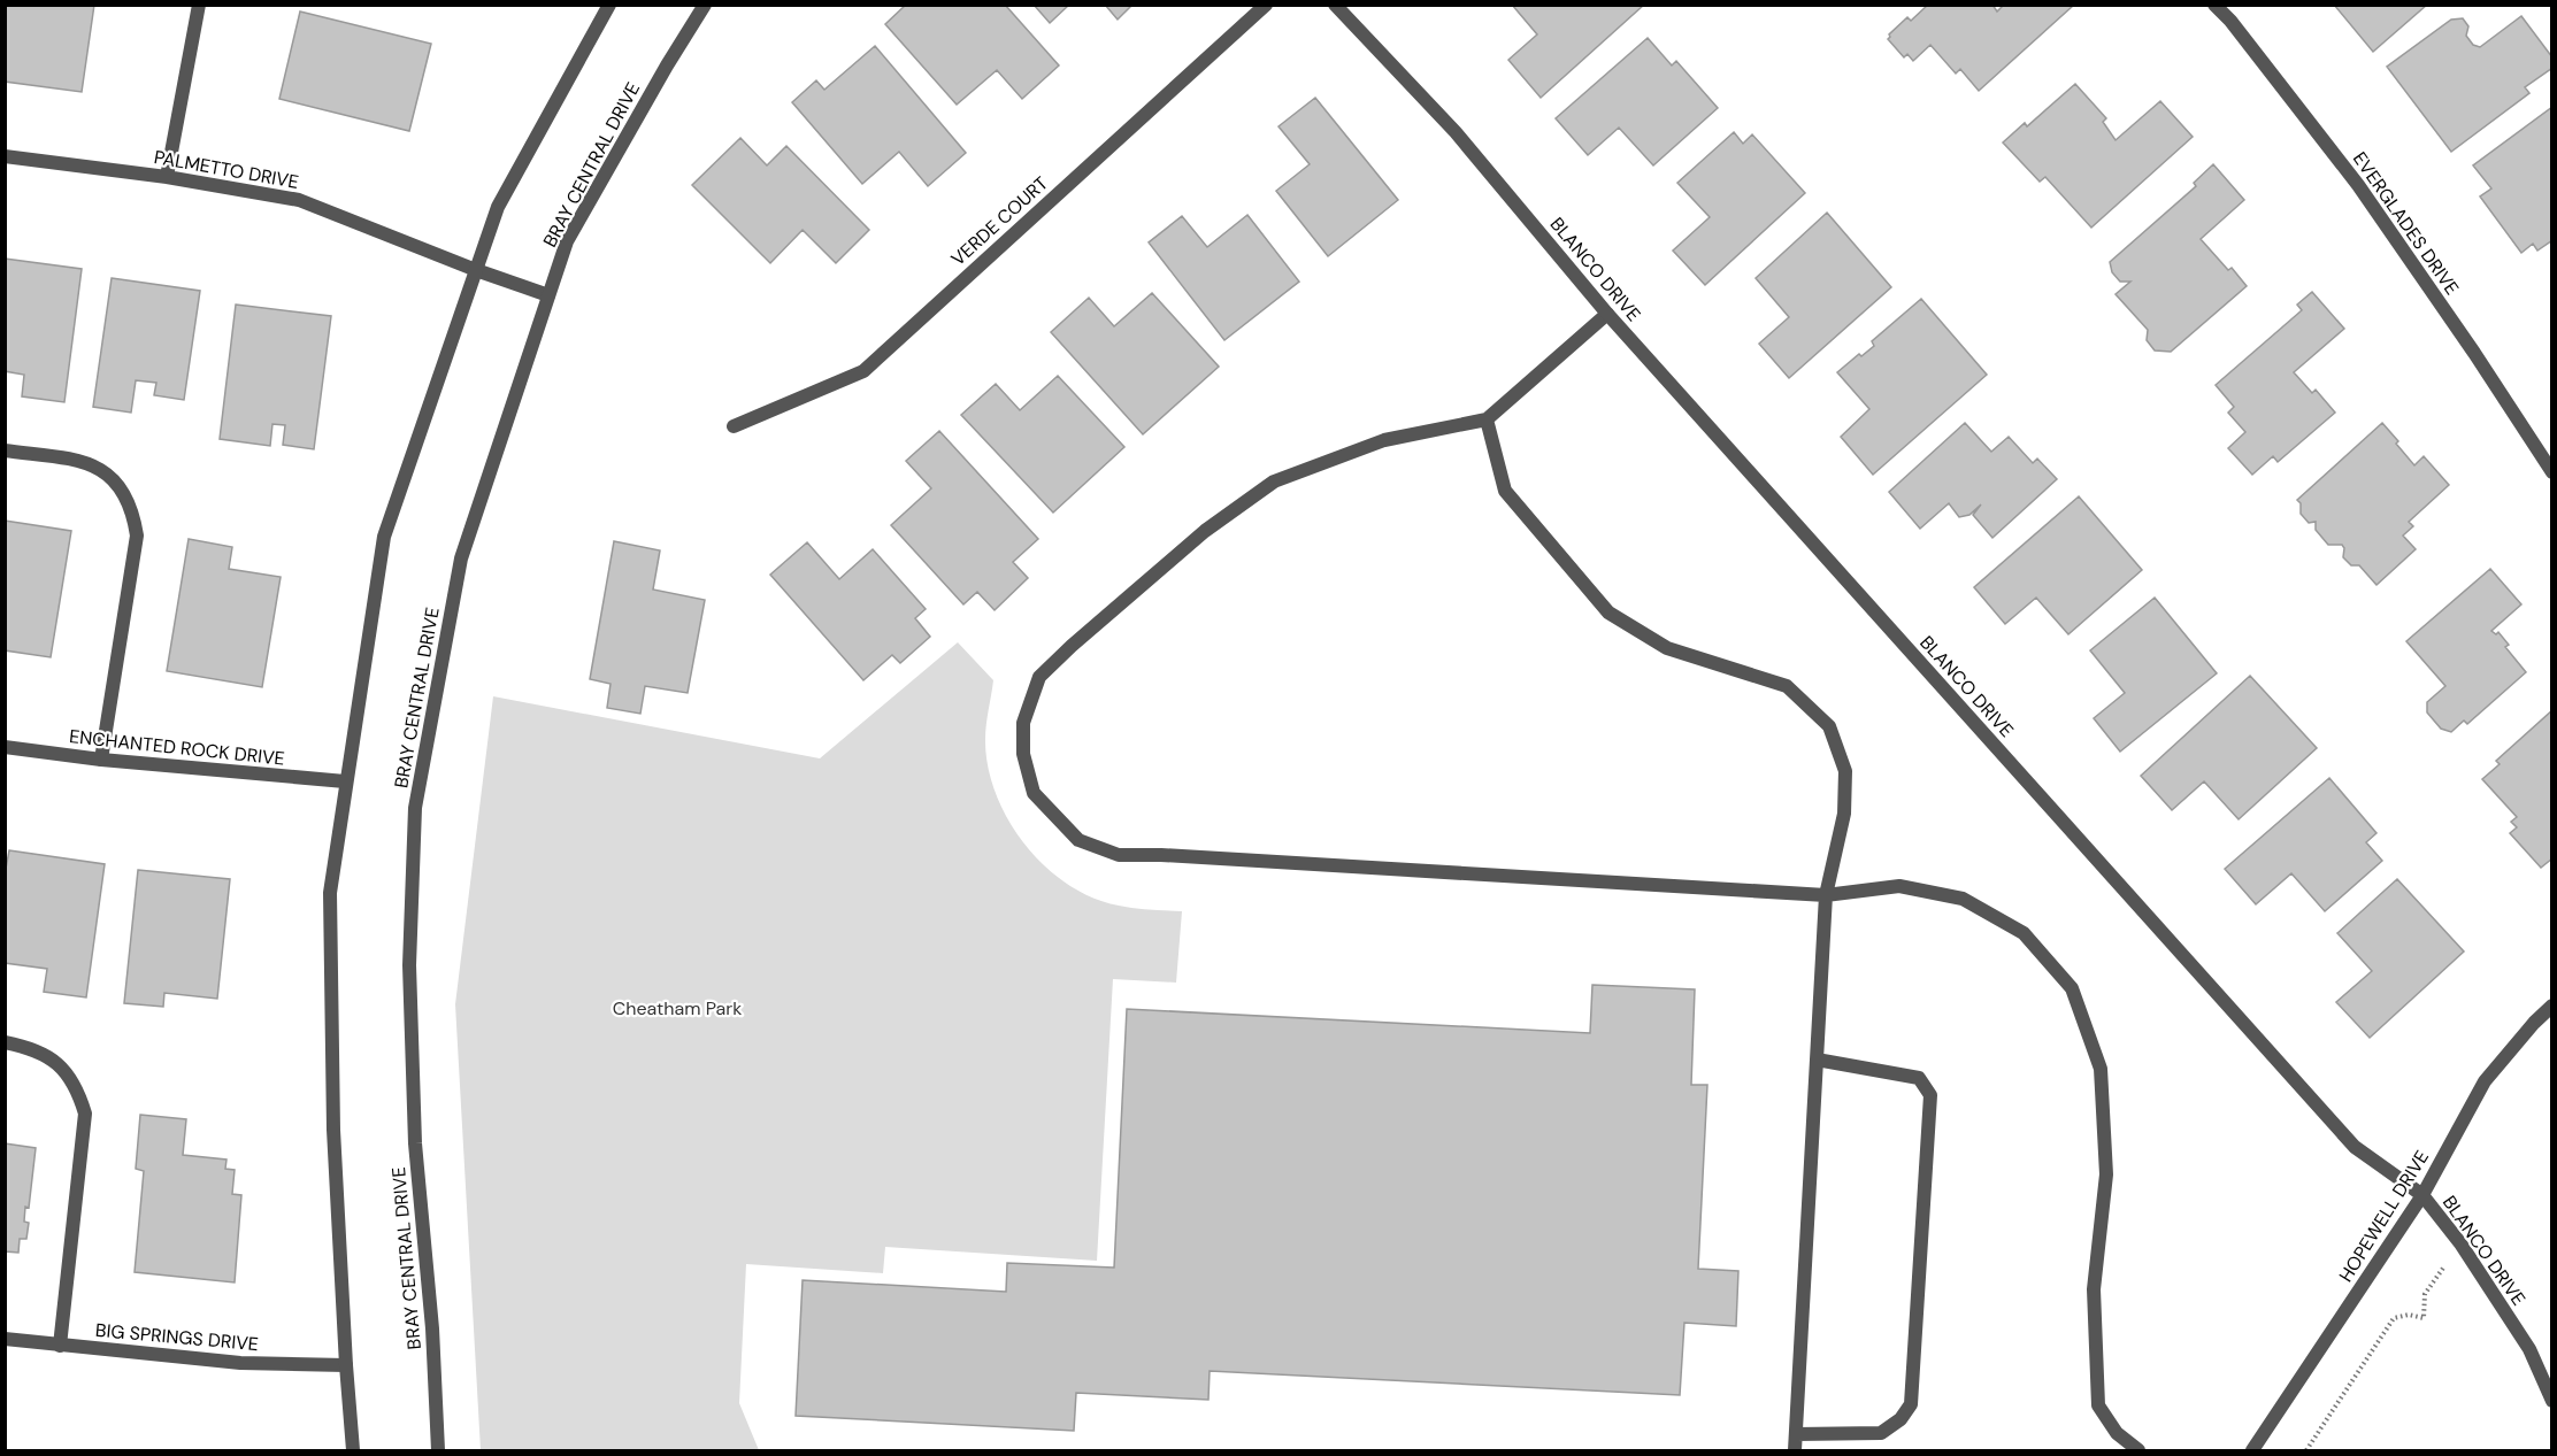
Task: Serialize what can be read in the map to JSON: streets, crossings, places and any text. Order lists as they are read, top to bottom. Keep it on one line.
{"streets":{"street":["BRAY CENTRAL DRIVE","PALMETTO DRIVE","VERDE COURT","EVERGLADES DRIVE","BLANCO DRIVE","ENCHANTED ROCK DRIVE","HOPEWELL DRIVE","BIG SPRINGS DRIVE"]},"crossings":[["BRAY CENTRAL DRIVE","PALMETTO DRIVE"],["BLANCO DRIVE","HOPEWELL DRIVE"]],"parks":["Cheatham Park"]}
